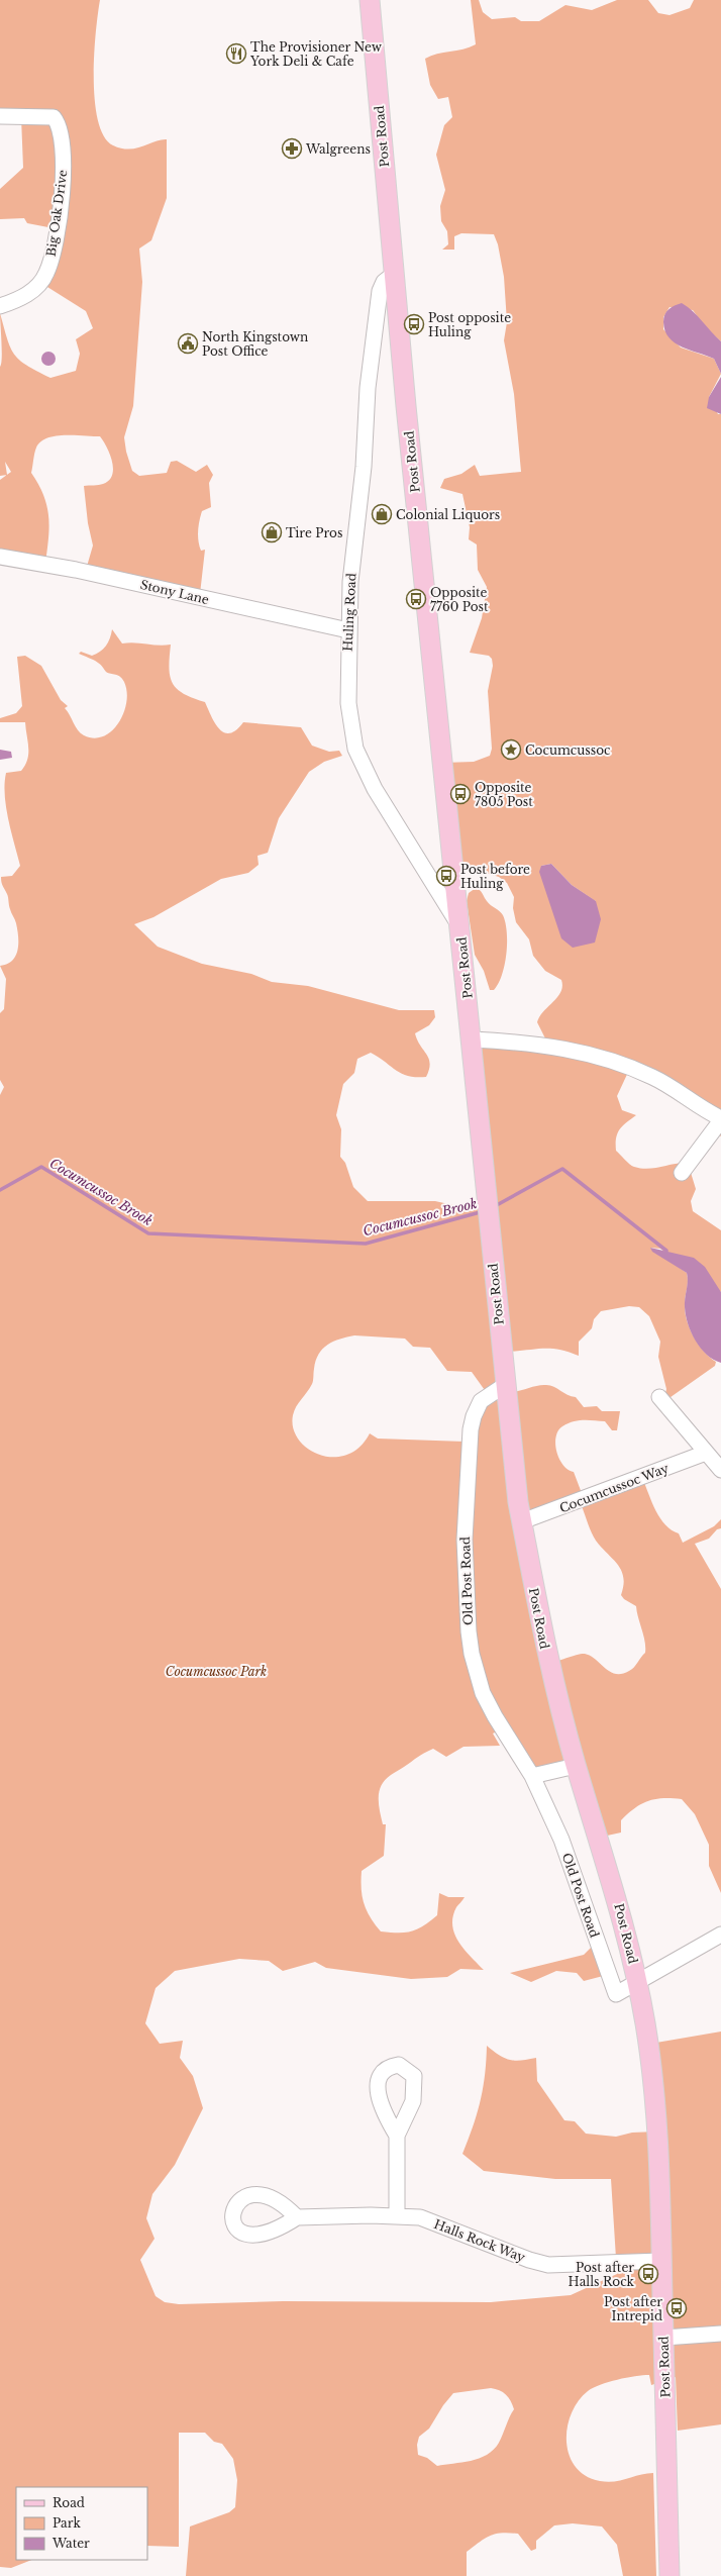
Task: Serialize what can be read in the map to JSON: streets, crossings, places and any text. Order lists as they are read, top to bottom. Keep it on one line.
{"streets":{"main road":["Post Road"],"street":["Big Oak Drive","Stony Lane","Huling Road","Cocumcussoc Way","Old Post Road","Halls Rock Way"]},"crossings":[["Post Road","Huling Road"],["Post Road","Cocumcussoc Way"],["Post Road","Old Post Road"],["Post Road","Halls Rock Way"],["Stony Lane","Huling Road"]],"water":["Cocumcussoc Brook"],"parks":["Cocumcussoc Park"],"places":{"restaurant":["The Provisioner New York Deli & Cafe"],"pharmacy":["Walgreens"],"bus stop":["Post opposite Huling","Opposite 7760 Post","Opposite 7805 Post","Post before Huling","Post after Halls Rock","Post after Intrepid"],"public building":["North Kingstown Post Office"],"shop":["Colonial Liquors","Tire Pros"],"place":["Cocumcussoc"]},"legend":["Road","Park","Water"]}
